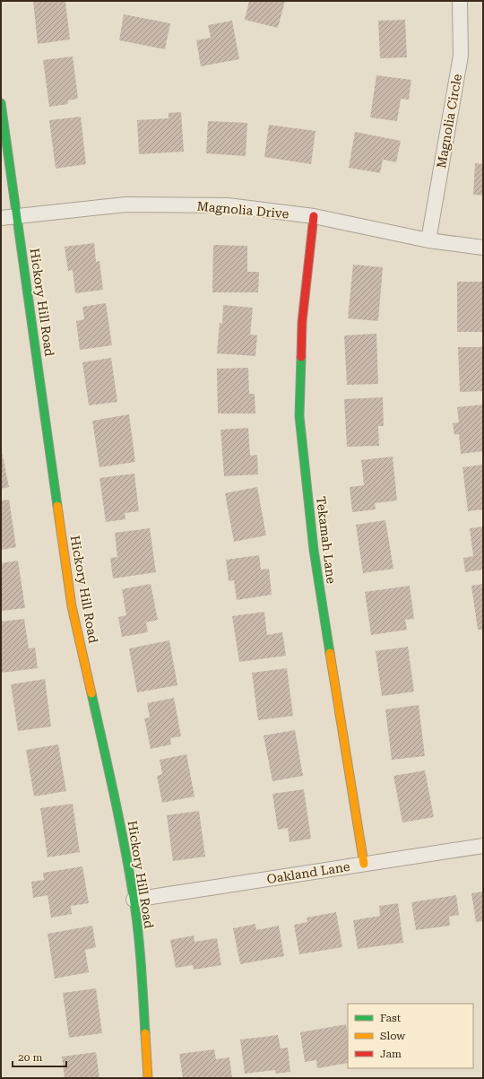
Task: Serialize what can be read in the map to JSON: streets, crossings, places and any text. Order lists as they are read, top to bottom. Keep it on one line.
{"streets":{"street":["Magnolia Circle","Magnolia Drive","Hickory Hill Road","Tekamah Lane","Oakland Lane"]},"crossings":[["Magnolia Circle","Magnolia Drive"],["Magnolia Drive","Hickory Hill Road"],["Magnolia Drive","Tekamah Lane"],["Hickory Hill Road","Oakland Lane"],["Tekamah Lane","Oakland Lane"]],"legend":["Fast","Slow","Jam"],"scale_bar":"20 m"}
